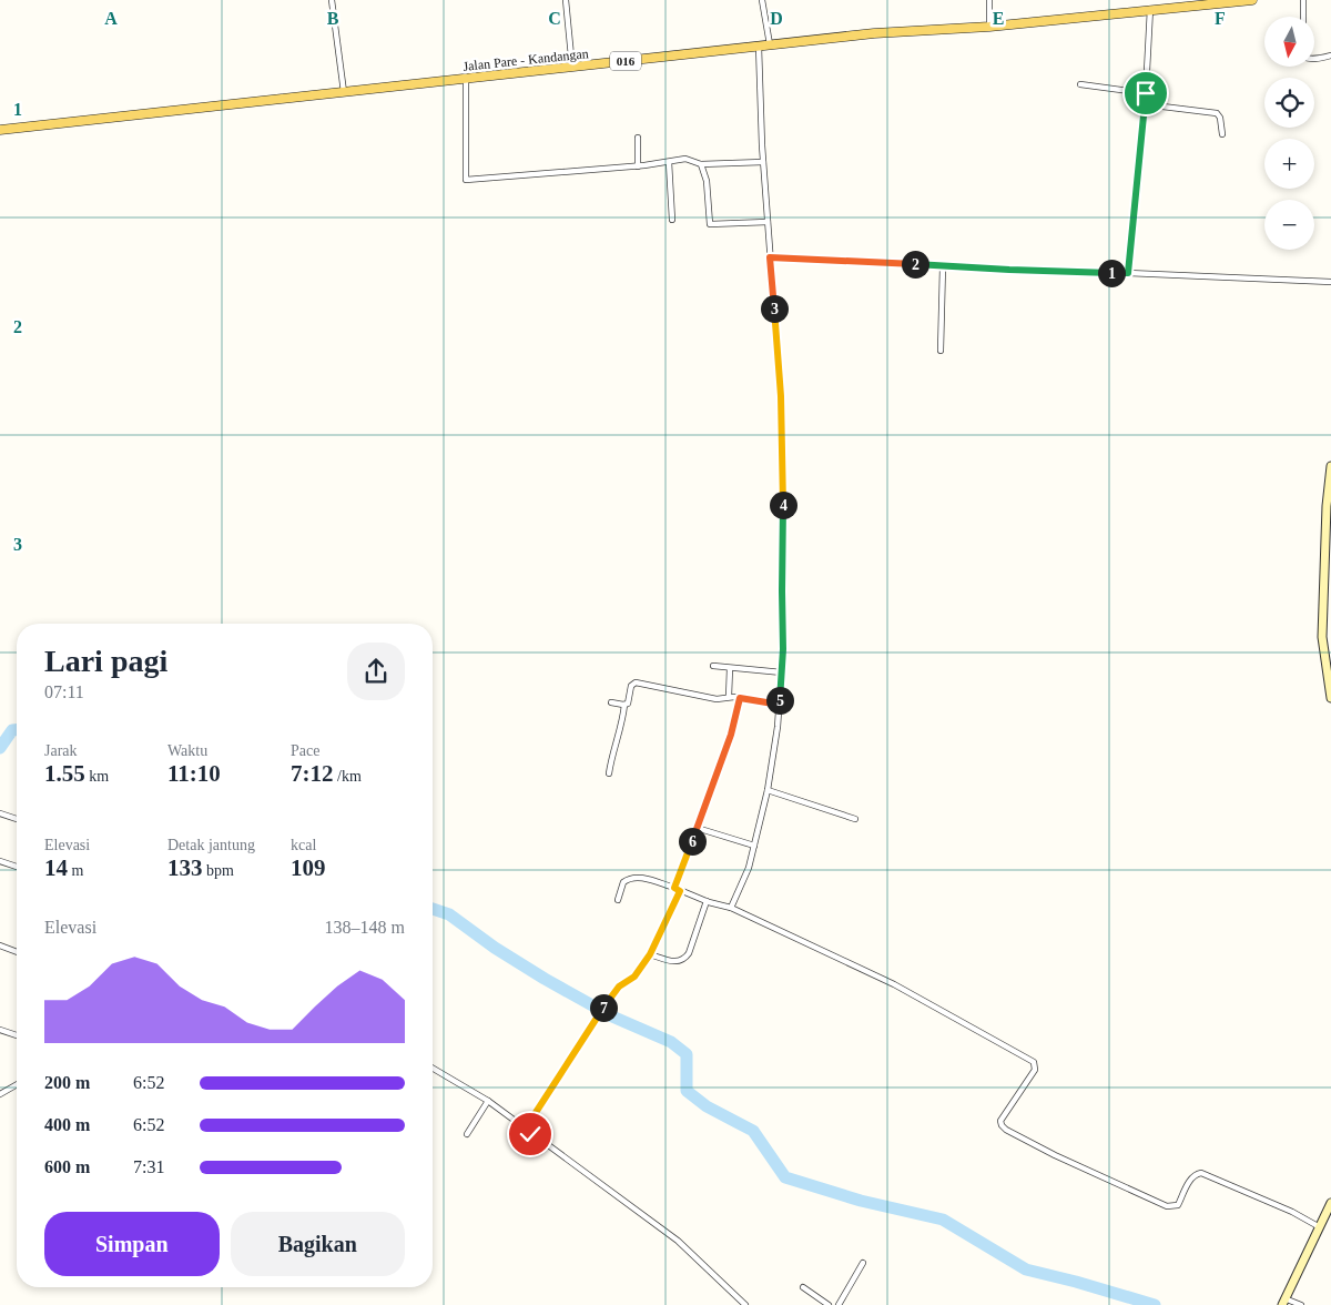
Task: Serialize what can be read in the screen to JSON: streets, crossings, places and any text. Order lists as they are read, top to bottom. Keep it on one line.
{"streets":{"main road":["Jalan Pare - Kandangan","016"]},"north":"bottom","page":{"map_buttons":["+","−"],"pins":["2","1","3","4","5","6","7"],"heading":["Lari pagi","07:11"],"stats":[["Jarak","1.55 km"],["Waktu","11:10"],["Pace","7:12 /km"],["Elevasi","14 m"],["Detak jantung","133 bpm"],["kcal","109"]],"chart":["Elevasi","138–148 m"],"list":[{"name":"200 m","note":"6:52"},{"name":"400 m","note":"6:52"},{"name":"600 m","note":"7:31"}],"buttons":["Simpan","Bagikan"]},"grid":{"columns":["A","B","C","D","E","F"],"rows":["1","2","3"]}}
